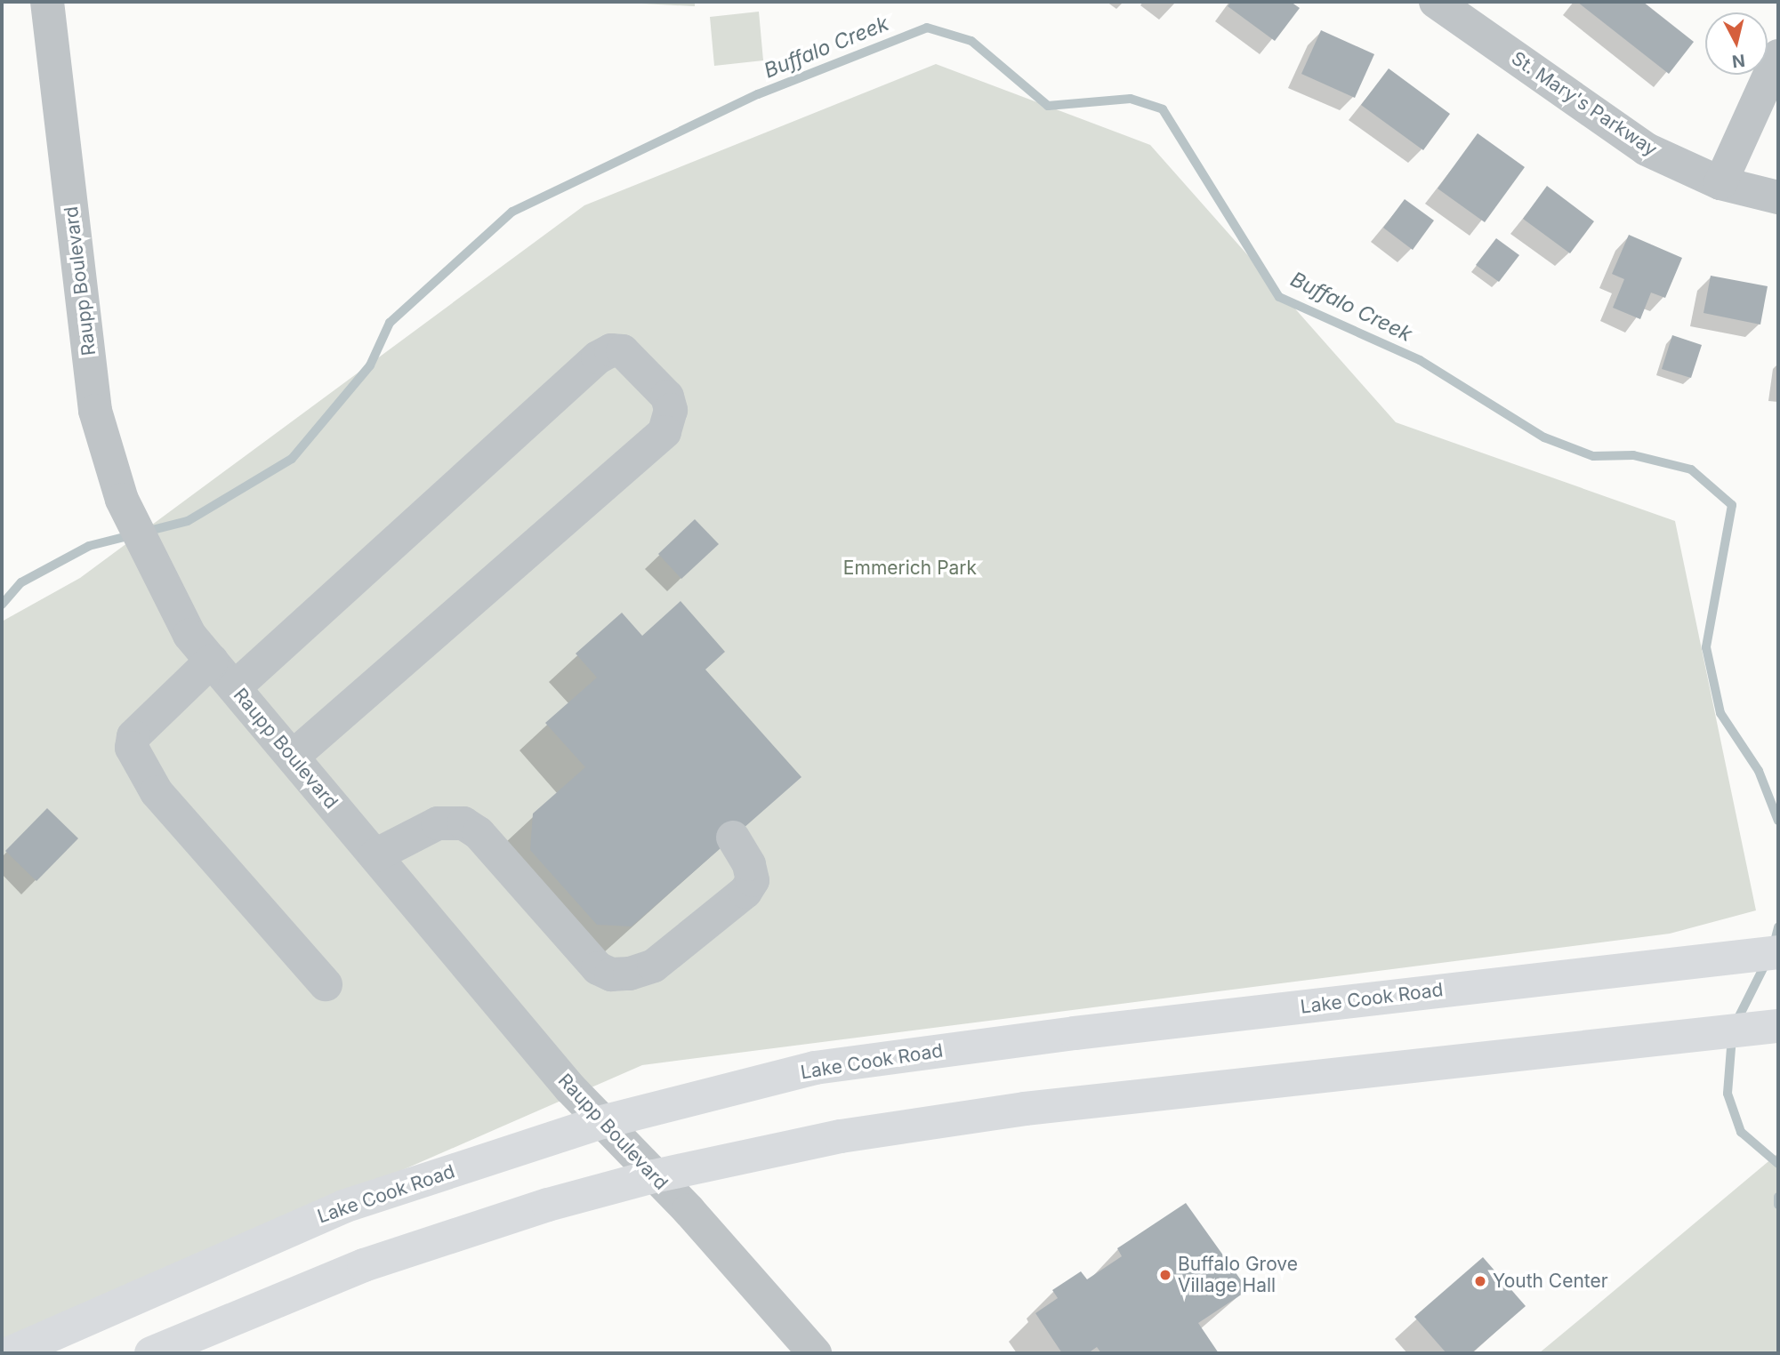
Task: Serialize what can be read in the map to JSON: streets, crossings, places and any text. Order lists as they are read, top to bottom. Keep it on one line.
{"streets":{"main road":["Lake Cook Road"],"street":["St. Mary's Parkway","Raupp Boulevard"]},"crossings":[["Raupp Boulevard","Lake Cook Road"]],"water":["Buffalo Creek"],"parks":["Emmerich Park"],"places":["Buffalo Grove Village Hall","Youth Center"],"north":"bottom"}
